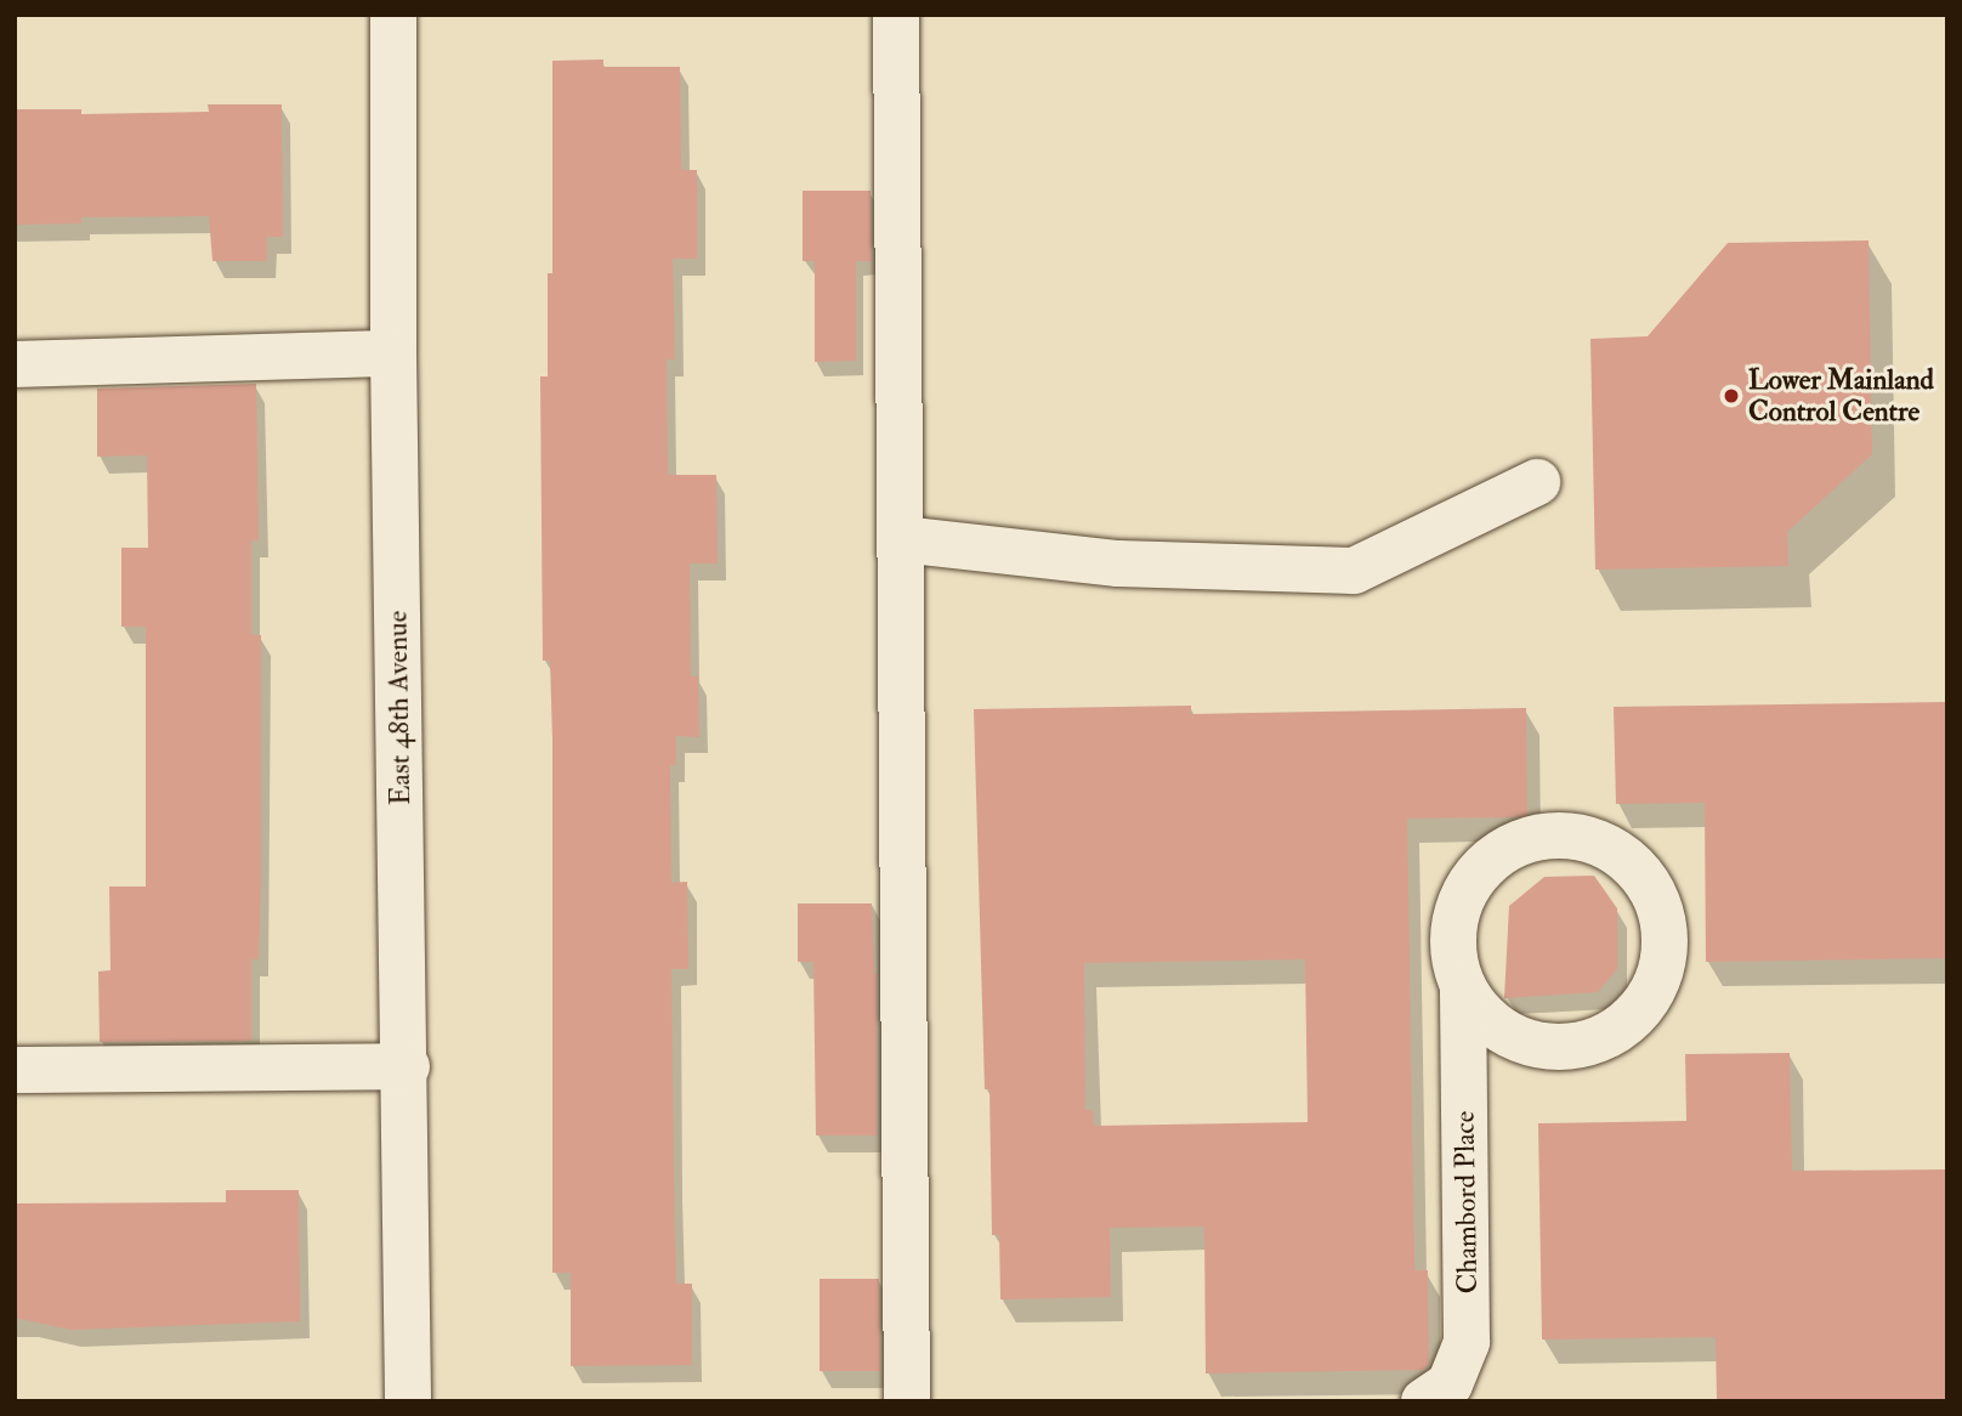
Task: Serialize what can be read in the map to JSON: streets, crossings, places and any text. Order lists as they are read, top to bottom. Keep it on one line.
{"streets":{"street":["East 48th Avenue","Chambord Place"]},"places":["Lower Mainland Control Centre"]}
